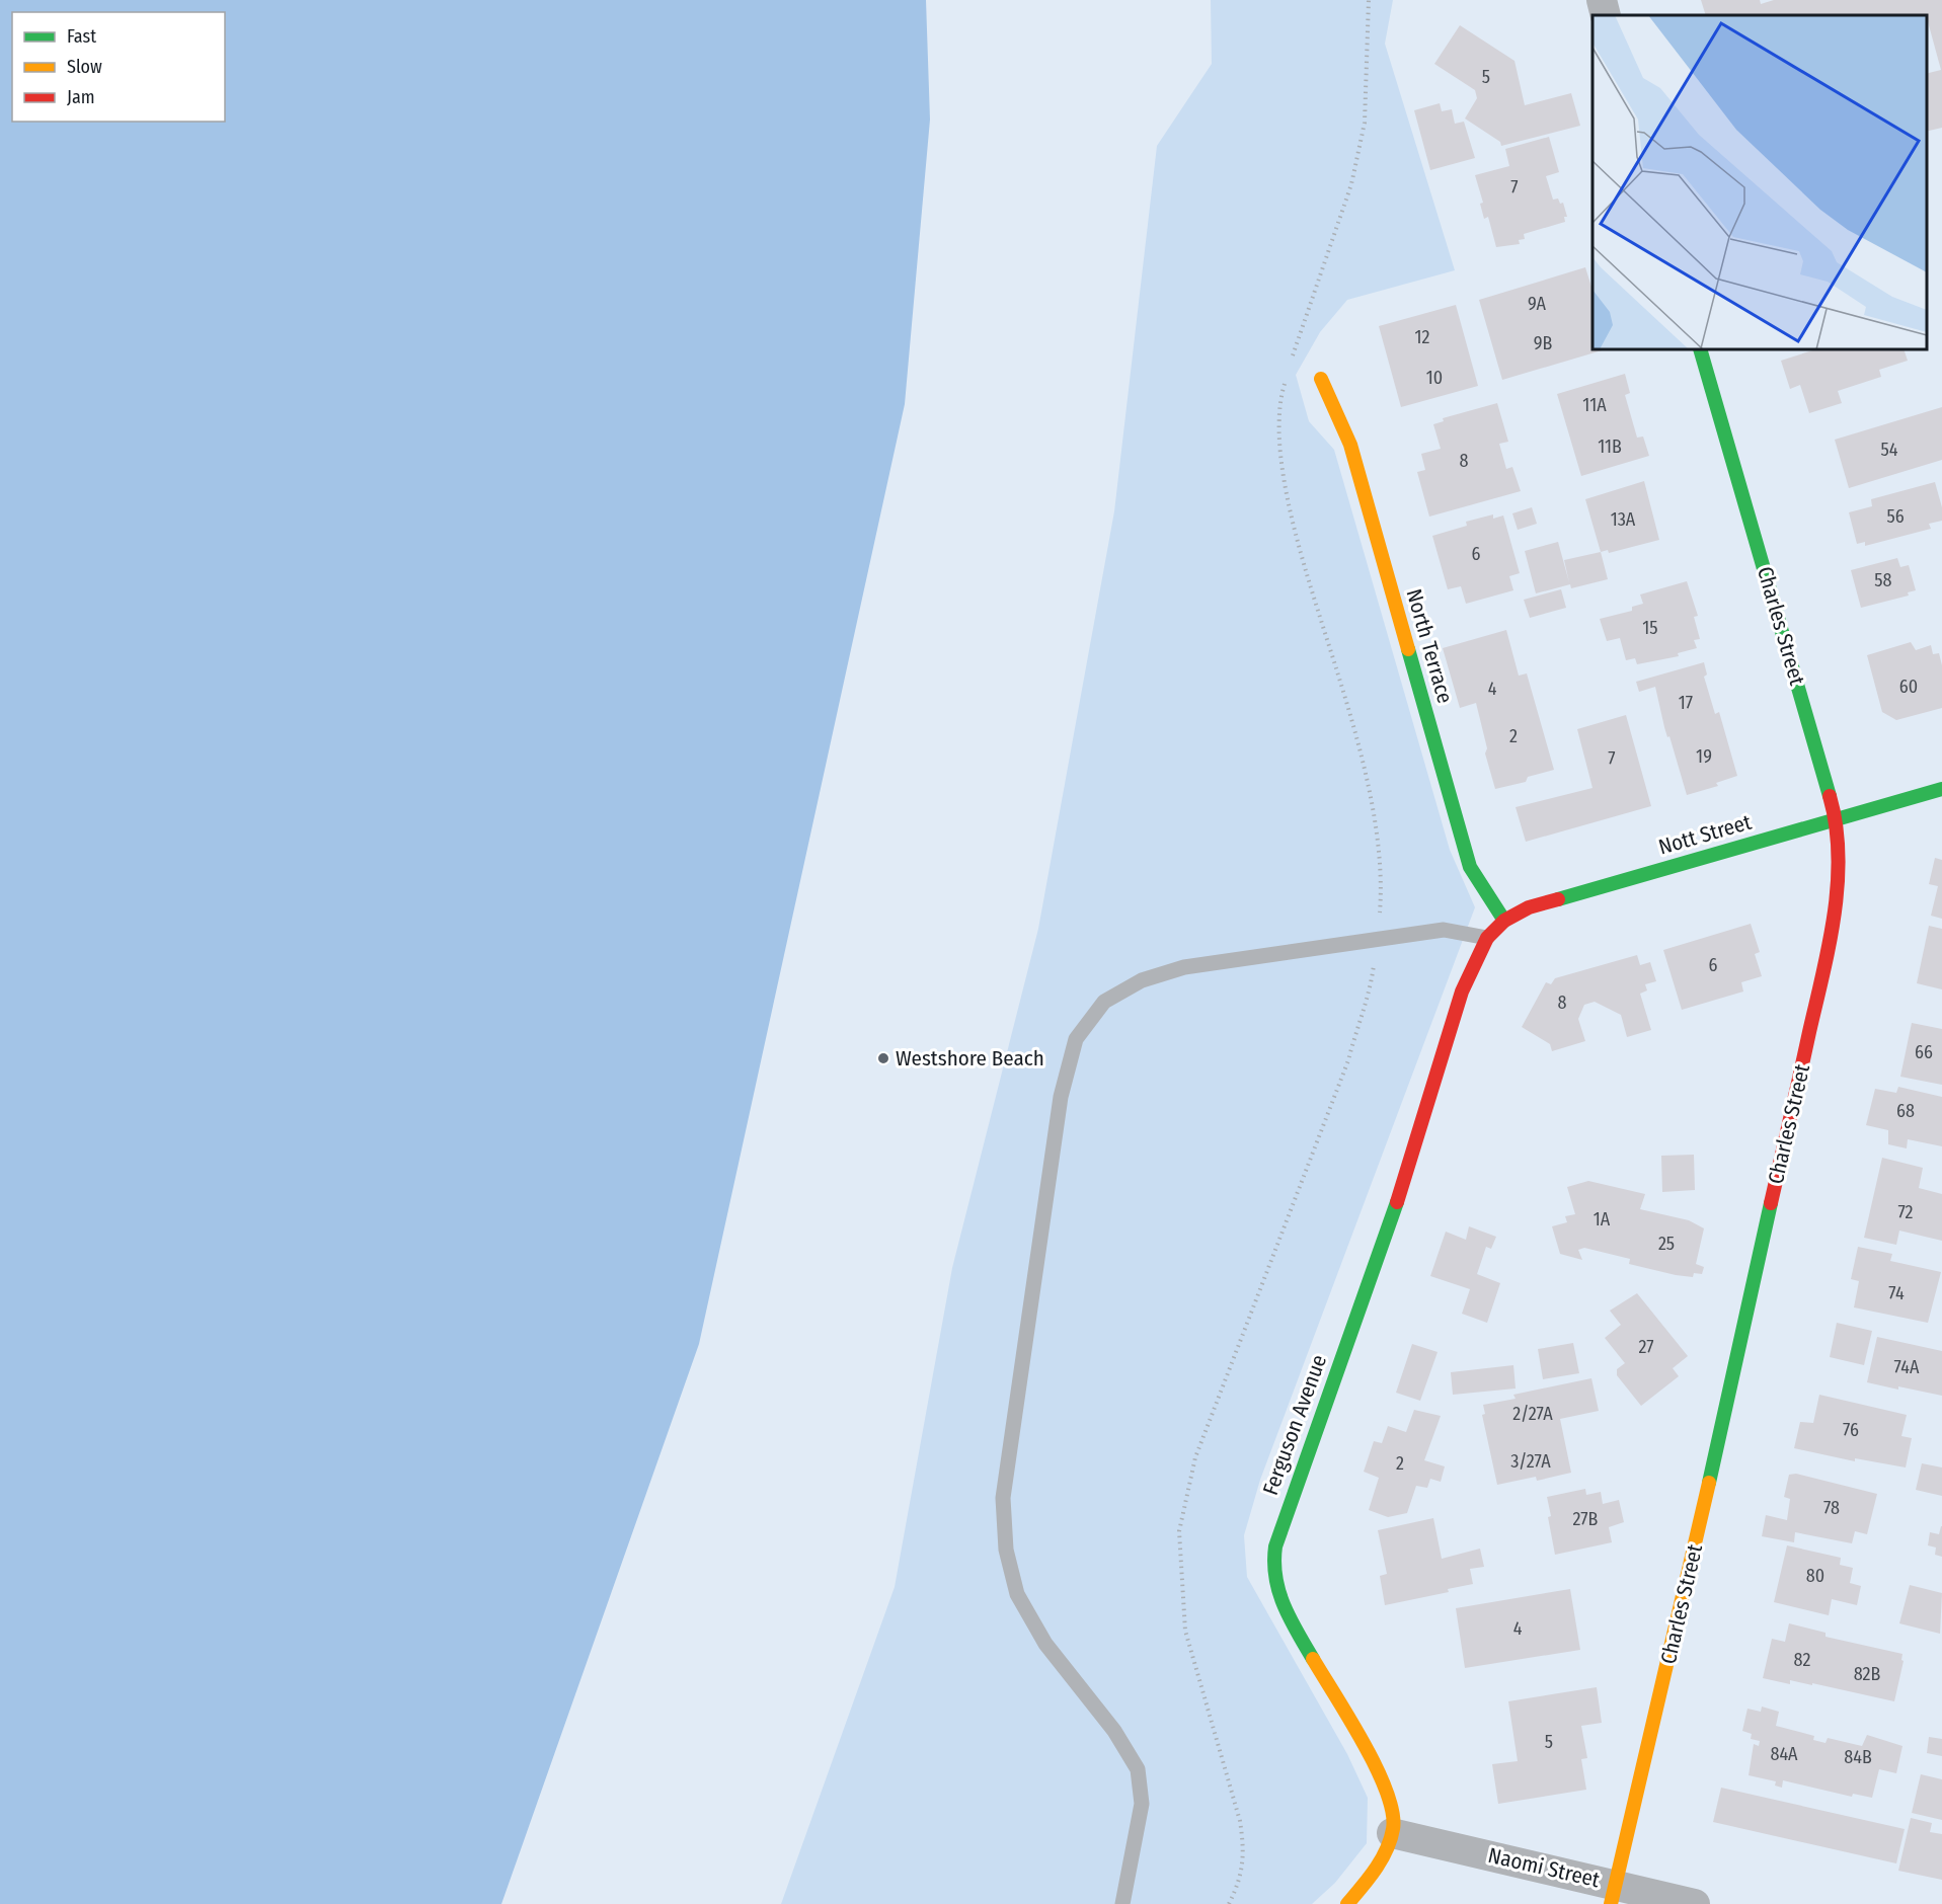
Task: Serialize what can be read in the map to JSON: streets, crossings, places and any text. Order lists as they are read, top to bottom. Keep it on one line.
{"streets":{"street":["Charles Street","North Terrace","Nott Street","Ferguson Avenue","Naomi Street"]},"crossings":[["Charles Street","Nott Street"],["Charles Street","Naomi Street"],["North Terrace","Nott Street"],["Nott Street","Ferguson Avenue"],["Ferguson Avenue","Naomi Street"]],"places":["Westshore Beach"],"house_numbers":["5","7","9A","12","9B","10","11A","11B","54","8","56","13A","6","58","15","60","4","17","2","19","7","6","8","66","68","72","1A","25","74","27","74A","2/27A","76","3/27A","2","78","27B","80","4","82","82B","5","84A","84B"],"legend":["Fast","Slow","Jam"]}
